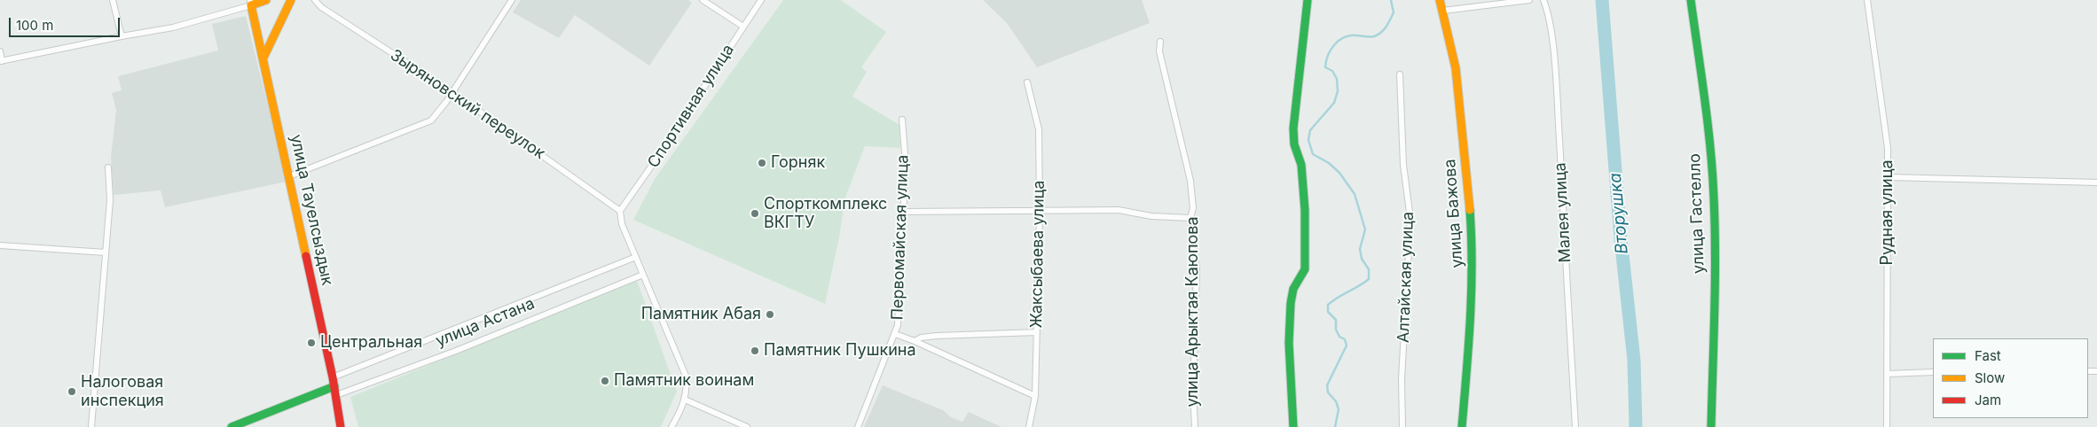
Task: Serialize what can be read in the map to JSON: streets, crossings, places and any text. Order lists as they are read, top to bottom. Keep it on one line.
{"streets":{"street":["Зыряновский переулок","Спортивная улица","улица Тауелсыздык","Малея улица","Рудная улица","улица Бажова","улица Гастелло","Первомайская улица","Жаксыбаева улица","Алтайская улица","улица Арыктая Каюпова","улица Астана"]},"crossings":[["Зыряновский переулок","Спортивная улица"],["улица Тауелсыздык","улица Астана"]],"water":["Вторушка"],"places":["Горняк","Спорткомплекс ВКГТУ","Памятник Абая","Центральная","Памятник Пушкина","Памятник воинам","Налоговая инспекция"],"legend":["Fast","Slow","Jam"],"scale_bar":"100 m"}
